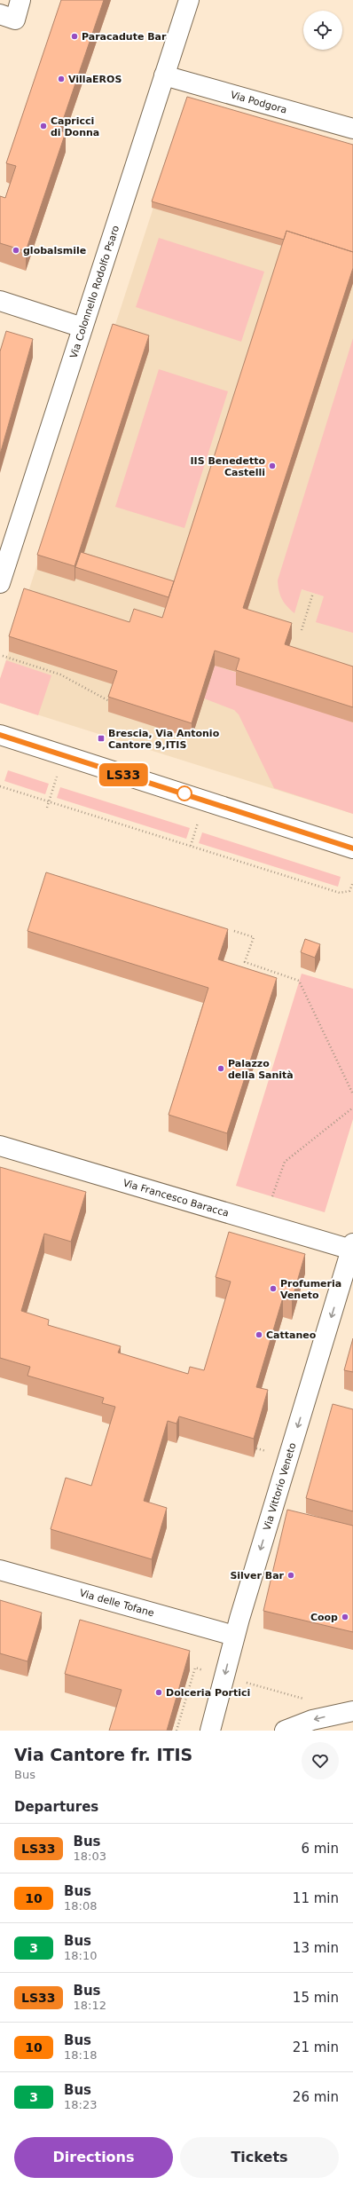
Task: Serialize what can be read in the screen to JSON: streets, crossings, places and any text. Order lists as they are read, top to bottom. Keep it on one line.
{"streets":{"street":["Via Podgora","Via Colonnello Rodolfo Psaro","Via Francesco Baracca","Via Vittorio Veneto","Via delle Tofane"]},"crossings":[["Via Podgora","Via Colonnello Rodolfo Psaro"],["Via Francesco Baracca","Via Vittorio Veneto"],["Via Vittorio Veneto","Via delle Tofane"]],"one_way":["Via Vittorio Veneto"],"places":{"other":["Paracadute Bar","VillaEROS","Capricci di Donna","globalsmile","IIS Benedetto Castelli","Palazzo della Sanità","Profumeria Veneto","Cattaneo","Silver Bar","Coop","Dolceria Portici"],"transit":["Brescia, Via Antonio Cantore 9,ITIS"]},"lines":["bus line LS33"],"page":{"on_map":"LS33","heading":[["Via Cantore fr. ITIS","Bus"],"Departures"],"list":[{"mark":"LS33","name":"Bus","note":"18:03","value":"6 min"},{"mark":"10","name":"Bus","note":"18:08","value":"11 min"},{"mark":"3","name":"Bus","note":"18:10","value":"13 min"},{"mark":"LS33","name":"Bus","note":"18:12","value":"15 min"},{"mark":"10","name":"Bus","note":"18:18","value":"21 min"},{"mark":"3","name":"Bus","note":"18:23","value":"26 min"}],"buttons":["Directions","Tickets"]}}
